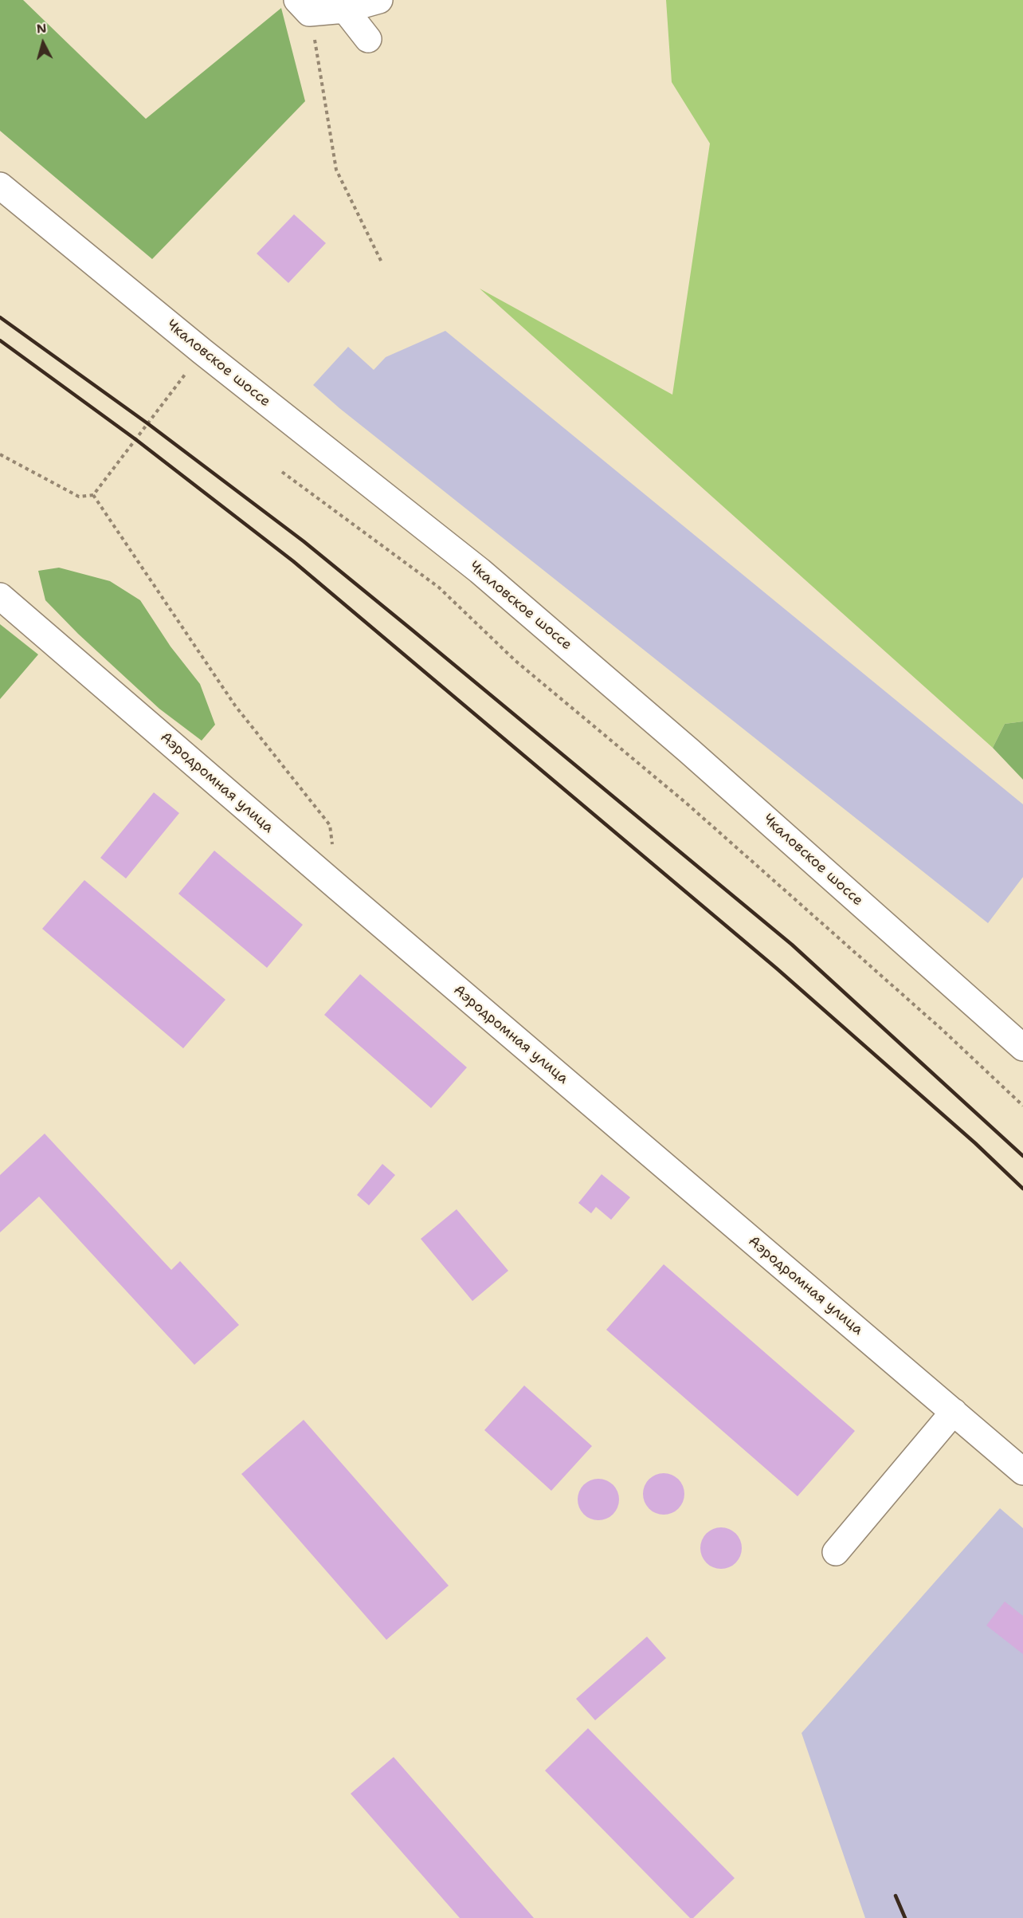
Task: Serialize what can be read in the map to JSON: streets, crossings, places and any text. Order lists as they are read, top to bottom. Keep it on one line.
{"streets":{"street":["Чкаловское шоссе","Аэродромная улица"]},"north":"top"}
